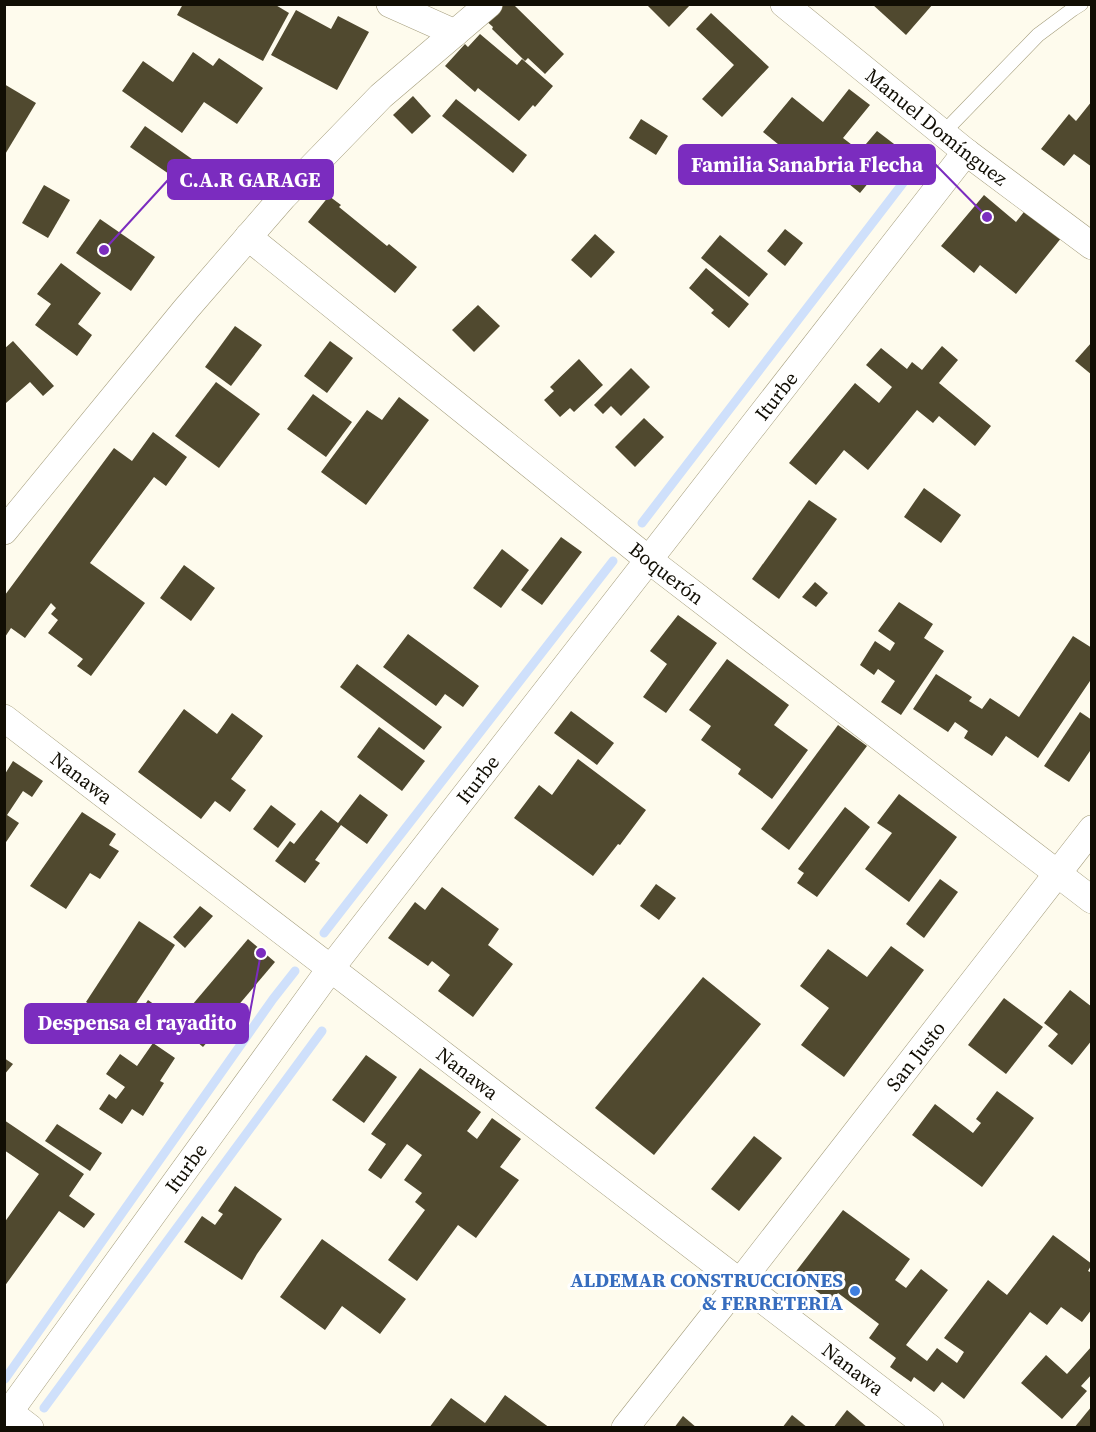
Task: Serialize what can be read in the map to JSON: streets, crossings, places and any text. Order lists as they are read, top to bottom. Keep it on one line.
{"streets":{"street":["Manuel Domínguez","Iturbe","Boquerón","Nanawa","San Justo"]},"crossings":[["Manuel Domínguez","Iturbe"],["Iturbe","Boquerón"],["Iturbe","Nanawa"],["Boquerón","San Justo"],["Nanawa","San Justo"]],"places":["Familia Sanabria Flecha","C.A.R GARAGE","Despensa el rayadito","ALDEMAR CONSTRUCCIONES & FERRETERIA"]}
